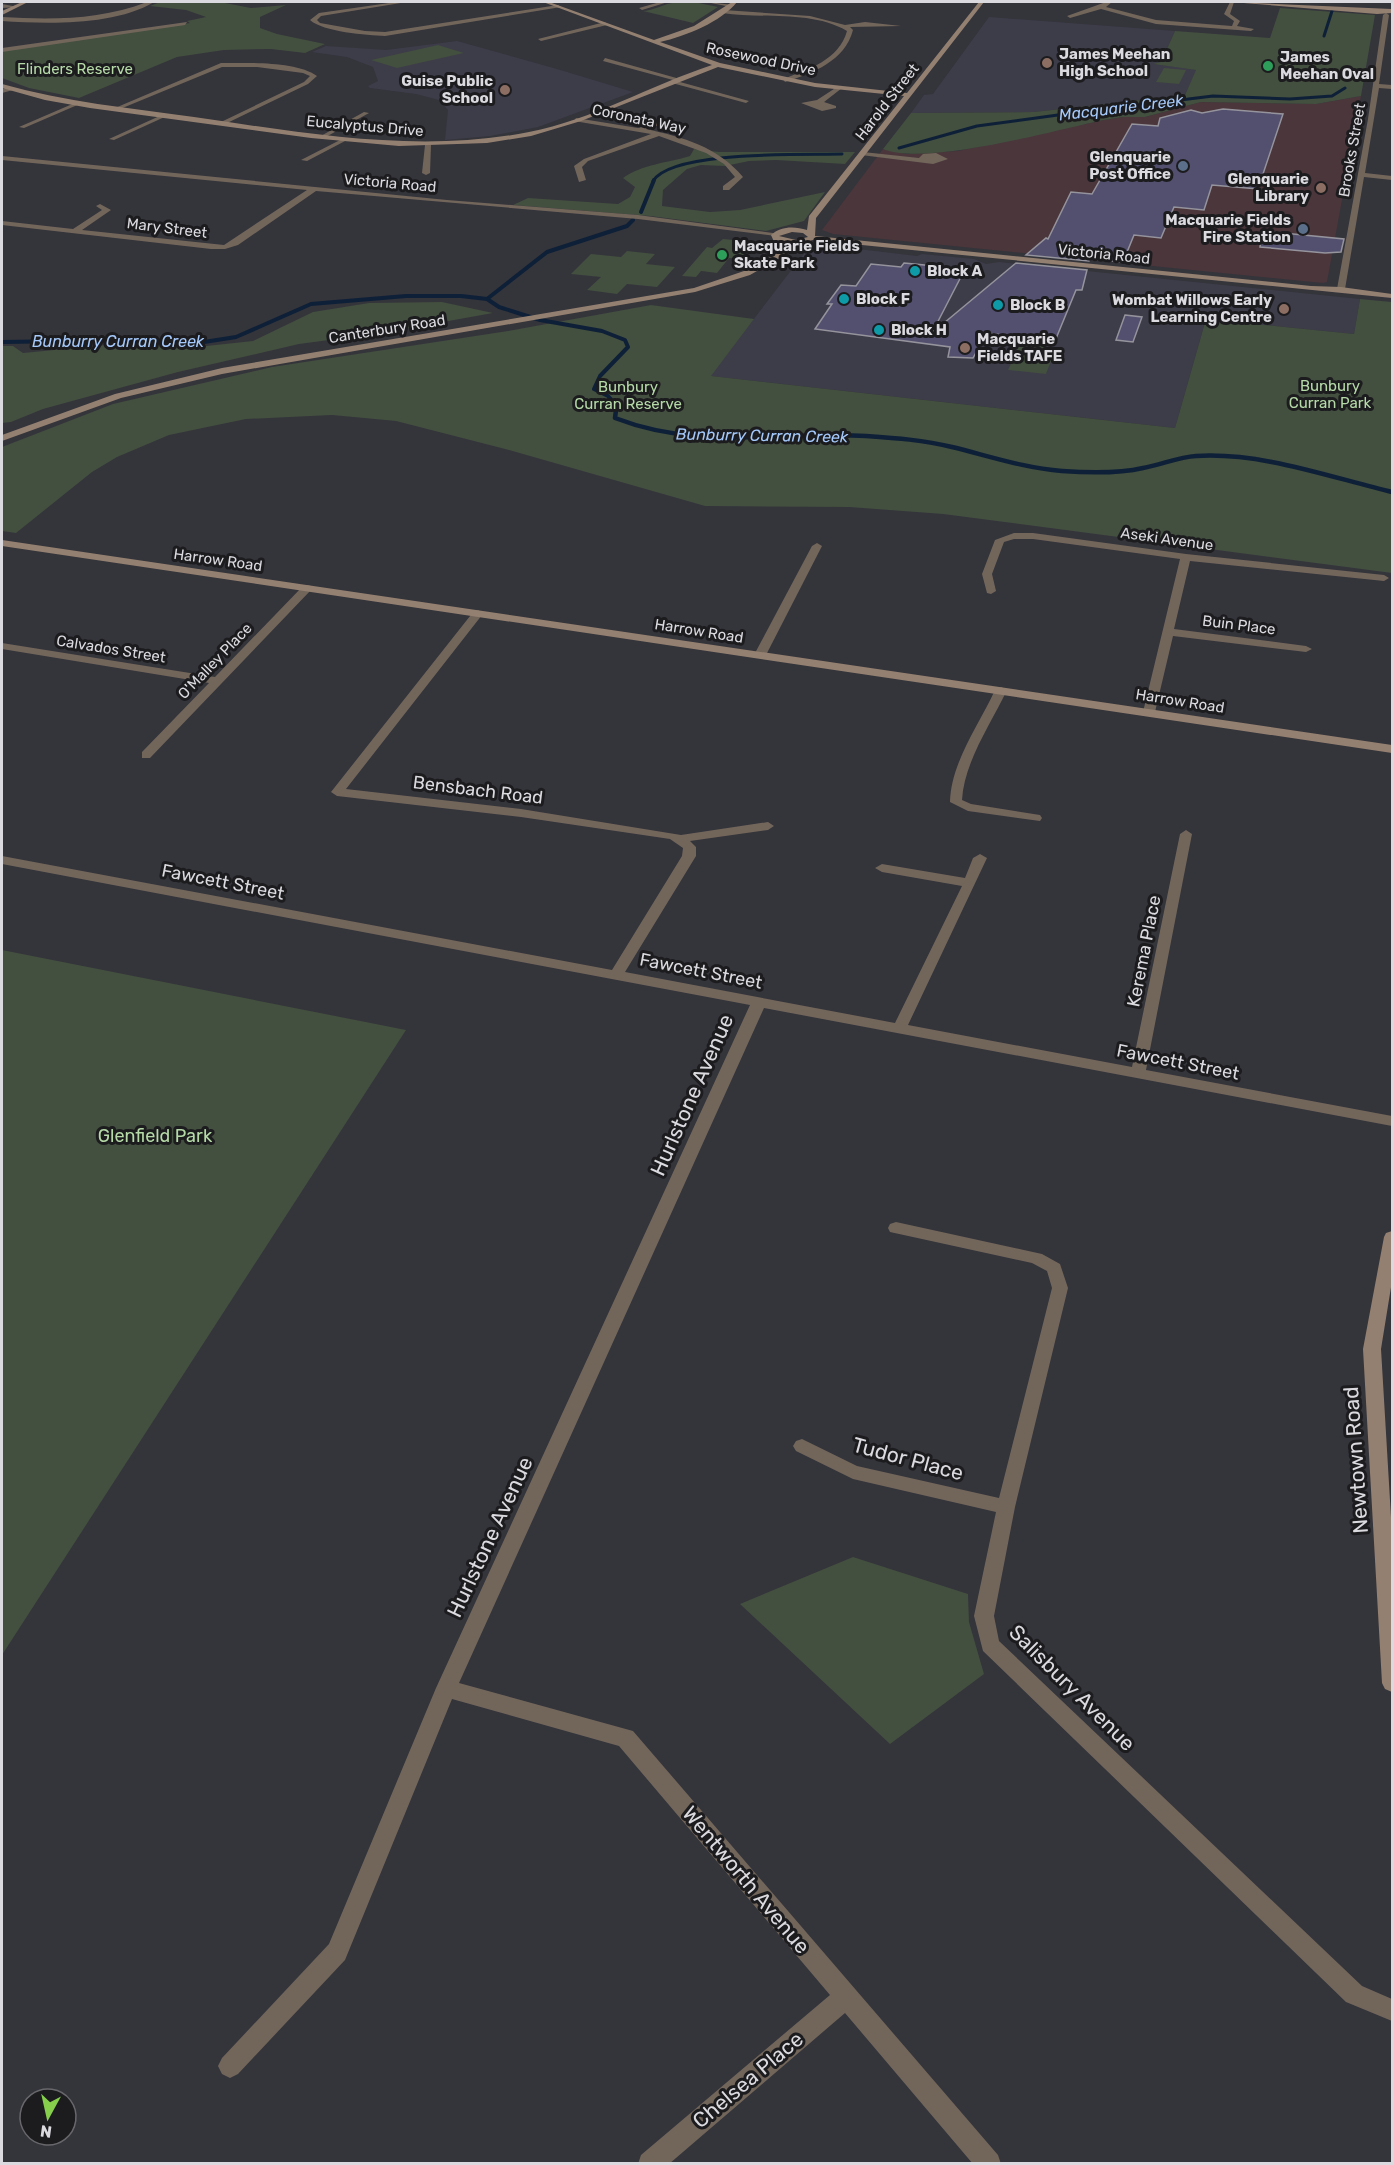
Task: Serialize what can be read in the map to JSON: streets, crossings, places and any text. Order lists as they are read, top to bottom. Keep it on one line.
{"streets":{"street":["Rosewood Drive","Harold Street","Coronata Way","Eucalyptus Drive","Brooks Street","Victoria Road","Mary Street","Canterbury Road","Aseki Avenue","Harrow Road","Buin Place","Calvados Street","O'Malley Place","Bensbach Road","Fawcett Street","Kerema Place","Hurlstone Avenue","Tudor Place","Newtown Road","Salisbury Avenue","Wentworth Avenue","Chelsea Place"]},"crossings":[["Rosewood Drive","Harold Street"],["Rosewood Drive","Eucalyptus Drive"],["Harold Street","Victoria Road"],["Harold Street","Canterbury Road"],["Coronata Way","Eucalyptus Drive"],["Brooks Street","Victoria Road"],["Victoria Road","Mary Street"],["Victoria Road","Canterbury Road"],["Harrow Road","O'Malley Place"],["Harrow Road","Bensbach Road"],["Calvados Street","O'Malley Place"],["Fawcett Street","Kerema Place"],["Fawcett Street","Hurlstone Avenue"],["Hurlstone Avenue","Wentworth Avenue"],["Tudor Place","Salisbury Avenue"],["Wentworth Avenue","Chelsea Place"]],"water":["Macquarie Creek","Bunburry Curran Creek"],"parks":["Flinders Reserve","Bunbury Curran Park","Bunbury Curran Reserve","Glenfield Park"],"places":["James Meehan High School","James Meehan Oval","Guise Public School","Glenquarie Post Office","Glenquarie Library","Macquarie Fields Fire Station","Macquarie Fields Skate Park","Block A","Block F","Block B","Wombat Willows Early Learning Centre","Block H","Macquarie Fields TAFE"],"north":"bottom"}
